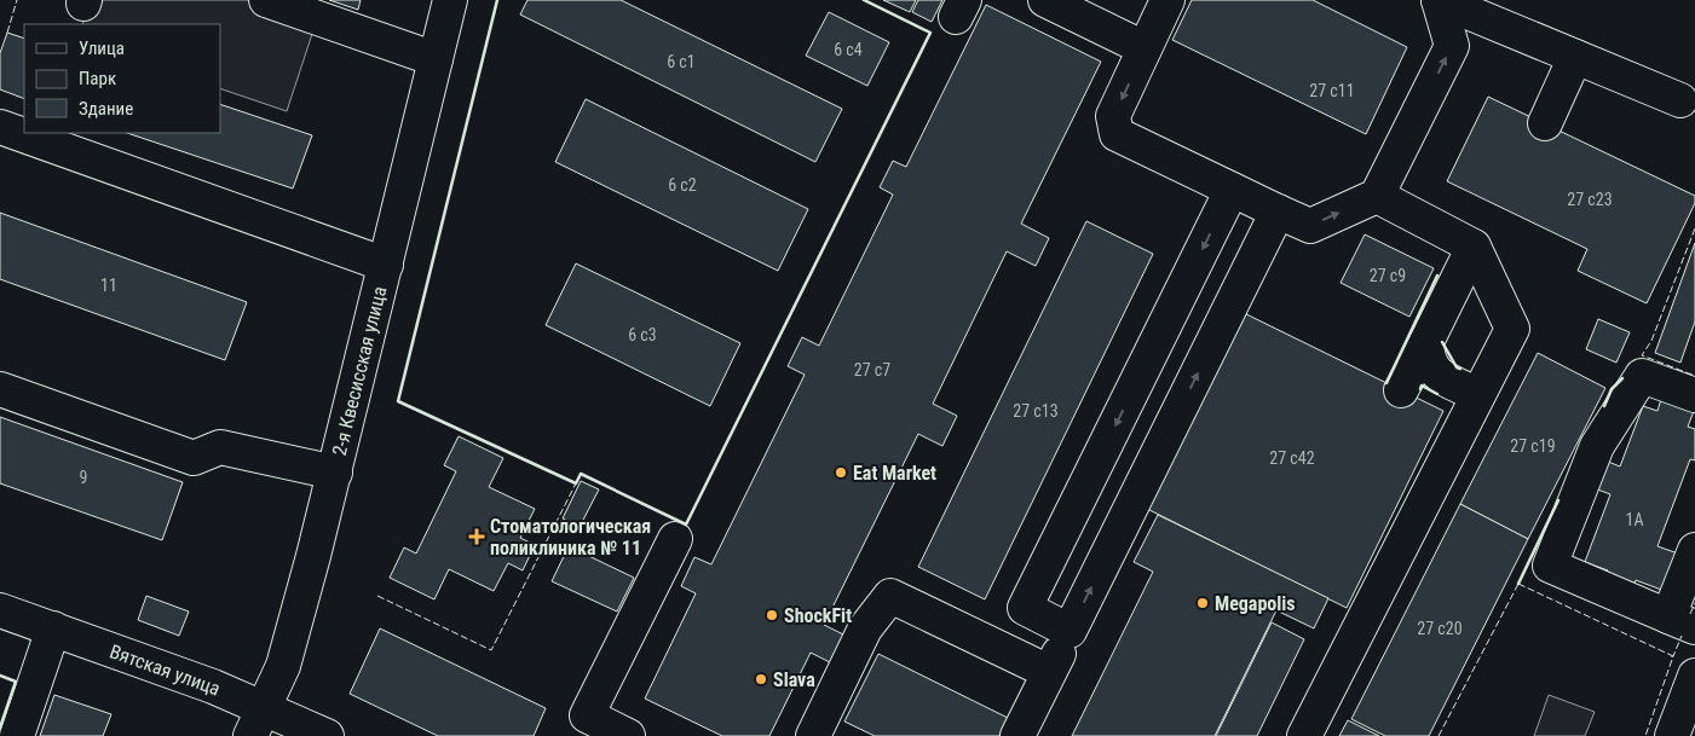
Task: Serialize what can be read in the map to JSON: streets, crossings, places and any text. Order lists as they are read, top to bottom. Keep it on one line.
{"streets":{"street":["2-я Квесисская улица","Вятская улица"]},"crossings":[["2-я Квесисская улица","Вятская улица"]],"places":{"other":["Eat Market","Megapolis","ShockFit","Slava"],"health":["Стоматологическая поликлиника № 11"]},"house_numbers":["6 с4","6 с1","27 с11","6 с2","27 с23","27 с9","11","6 с3","27 с7","27 с13","27 с19","27 с42","9","1А","27 с20"],"legend":["Улица","Парк","Здание"]}
